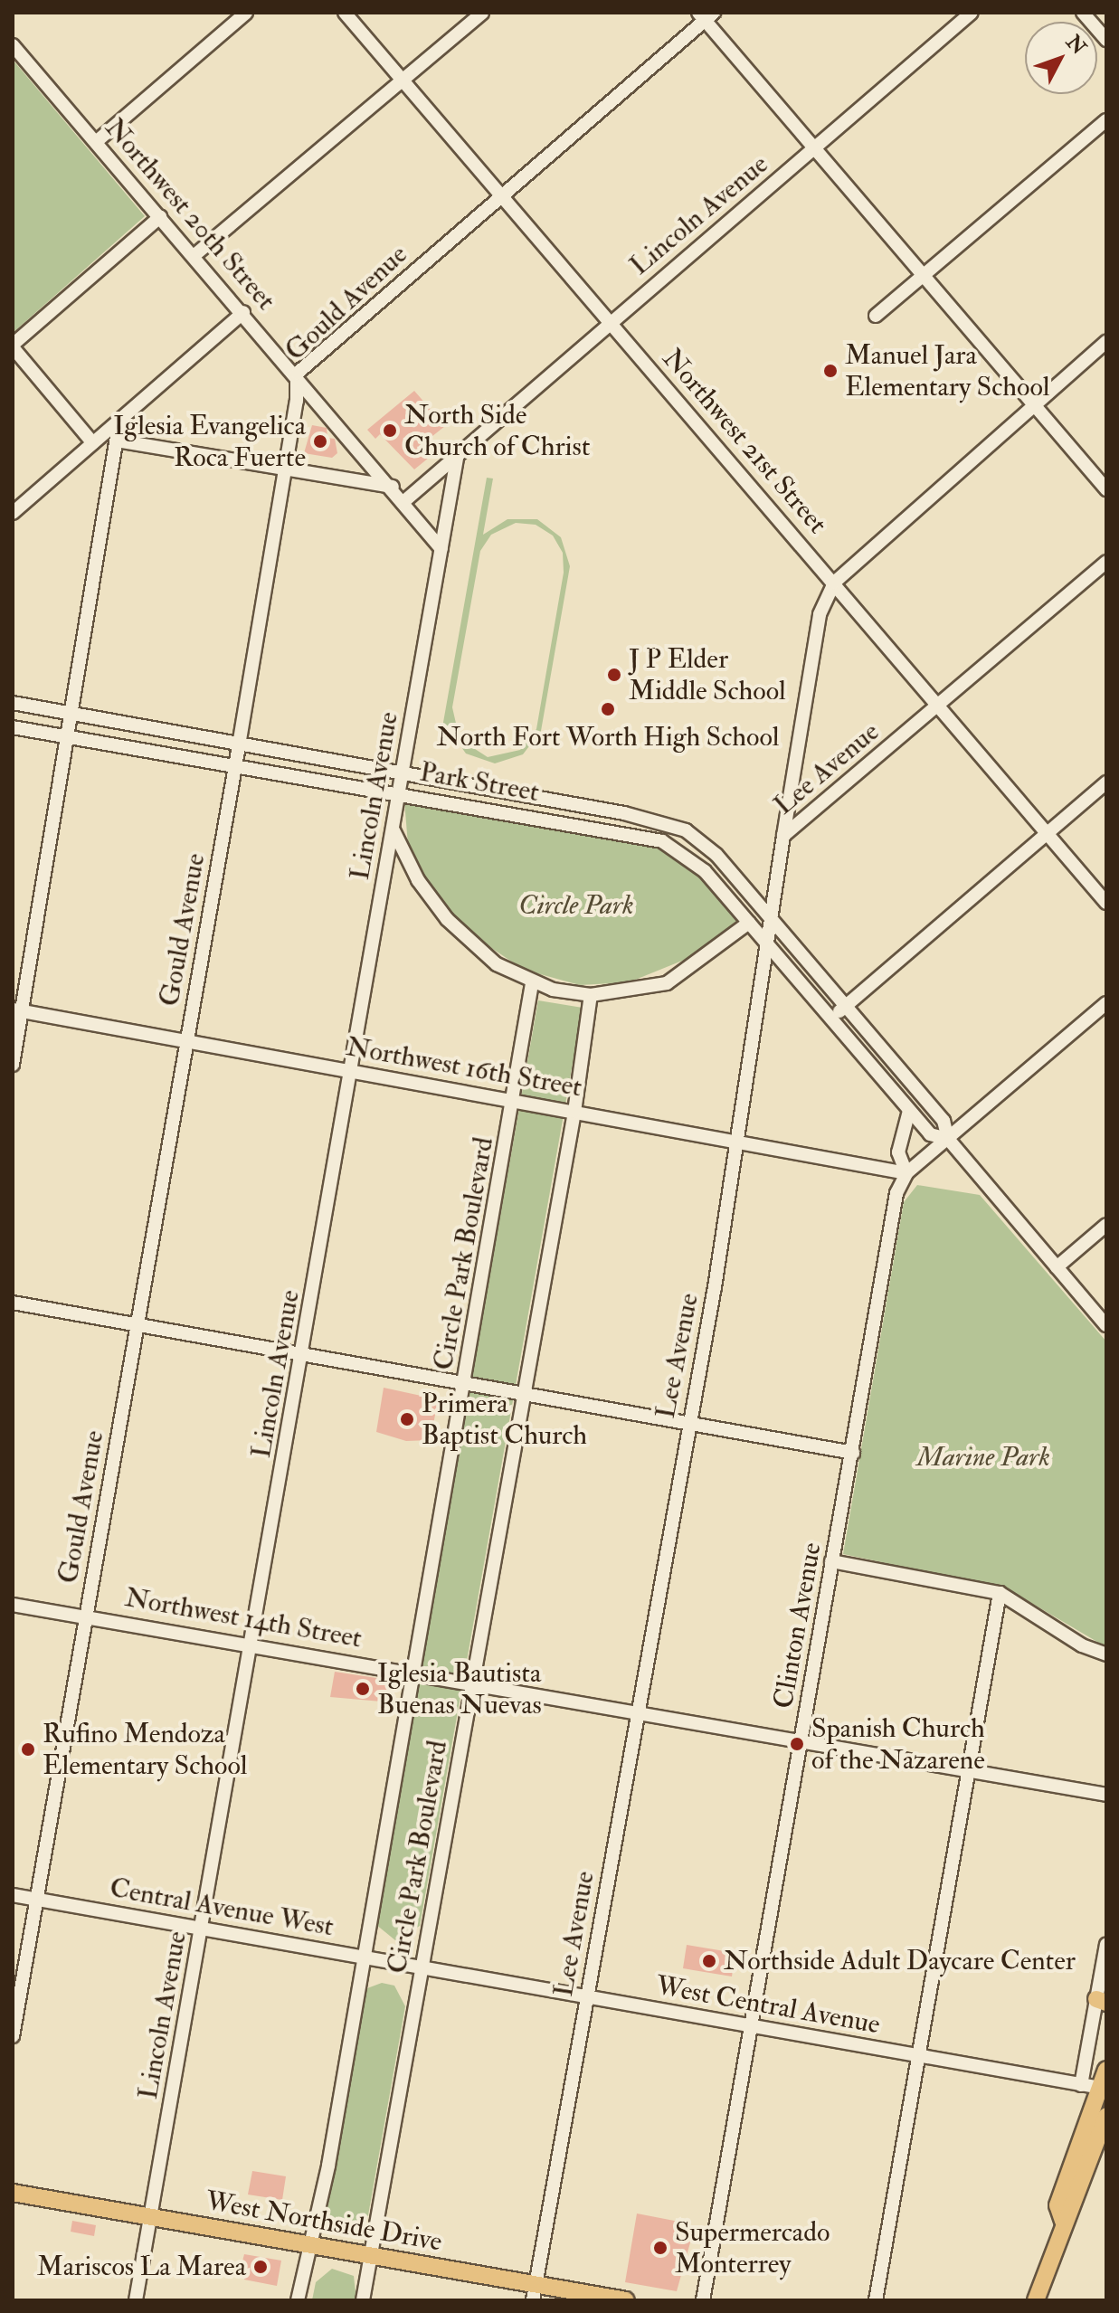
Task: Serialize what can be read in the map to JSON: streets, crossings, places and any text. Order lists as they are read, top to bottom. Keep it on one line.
{"streets":{"main road":["West Northside Drive"],"street":["Northwest 20th Street","Lincoln Avenue","Gould Avenue","Northwest 21st Street","Lee Avenue","Park Street","Northwest 16th Street","Circle Park Boulevard","Northwest 14th Street","Clinton Avenue","Central Avenue West","West Central Avenue"]},"crossings":[["Northwest 20th Street","Lincoln Avenue"],["Northwest 20th Street","Gould Avenue"],["Lincoln Avenue","Northwest 21st Street"],["Lincoln Avenue","Park Street"],["Lincoln Avenue","Northwest 16th Street"],["Lincoln Avenue","Northwest 14th Street"],["Lincoln Avenue","Central Avenue West"],["Lincoln Avenue","West Northside Drive"],["Gould Avenue","Northwest 21st Street"],["Gould Avenue","Park Street"],["Gould Avenue","Northwest 16th Street"],["Gould Avenue","Northwest 14th Street"],["Gould Avenue","Central Avenue West"],["Northwest 21st Street","Lee Avenue"],["Lee Avenue","Park Street"],["Lee Avenue","Northwest 16th Street"],["Lee Avenue","Northwest 14th Street"],["Lee Avenue","West Central Avenue"],["Lee Avenue","West Northside Drive"],["Northwest 16th Street","Circle Park Boulevard"],["Northwest 16th Street","Clinton Avenue"],["Circle Park Boulevard","Northwest 14th Street"],["Circle Park Boulevard","Central Avenue West"],["Circle Park Boulevard","West Central Avenue"],["Circle Park Boulevard","West Northside Drive"],["Northwest 14th Street","Clinton Avenue"],["Clinton Avenue","West Central Avenue"],["Central Avenue West","West Central Avenue"]],"parks":["Circle Park","Marine Park"],"places":["Manuel Jara Elementary School","North Side Church of Christ","Iglesia Evangelica Roca Fuerte","J P Elder Middle School","North Fort Worth High School","Primera Baptist Church","Iglesia Bautista Buenas Nuevas","Spanish Church of the Nazarene","Rufino Mendoza Elementary School","Northside Adult Daycare Center","Supermercado Monterrey","Mariscos La Marea"],"north":"top right"}
